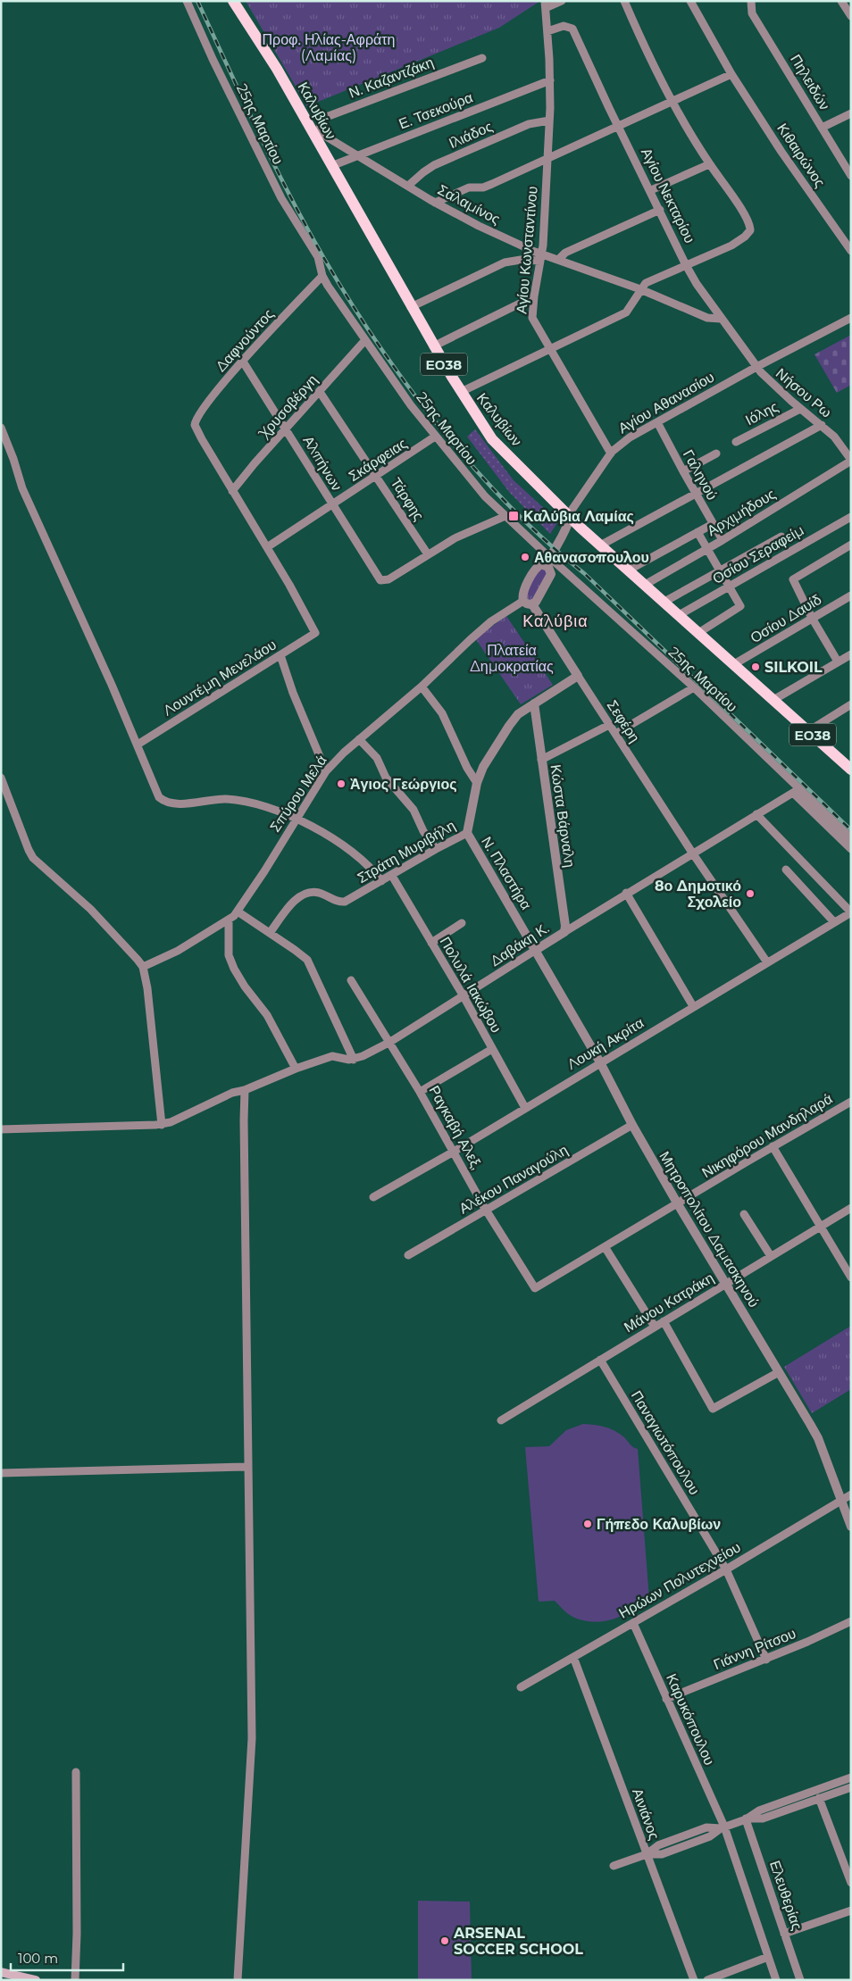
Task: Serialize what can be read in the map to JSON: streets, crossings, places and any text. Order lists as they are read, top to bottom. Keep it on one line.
{"streets":{"main road":["Καλυβίων","ΕΟ38"],"street":["Ν. Καζαντζάκη","Πηλειδών","Ε. Τσεκούρα","25ης Μαρτίου","Ιλιάδος","Κιθαιρώνος","Αγίου Νεκταρίου","Σαλαμίνος","Αγίου Κωνσταντίνου","Δαφνούντος","Νήσου Ρω","Αγίου Αθανασίου","Χρυσοβέργη","Ιόλης","Σκάρφειας","Αλπήνων","Γαληνού","Τάρφης","Αρχιμήδους","Οσίου Σεραφείμ","Οσίου Δαυίδ","Λουντέμη Μενελάου","Σεφέρη","Σπύρου Μελά","Κώστα Βάρναλη","Στράτη Μυριβήλη","Ν. Πλαστήρα","Δαβάκη Κ.","Πολυλά Ιακώβου","Λουκή Ακρίτα","Ραγκαβή Αλεξ,","Νικηφόρου Μανδηλαρά","Αλέκου Παναγούλη","Μητροπολίτου Δαμασκηνού","Μάνου Κατράκη","Παναγιωτόπουλου","Ηρώων Πολυτεχνείου","Γιάννη Ρίτσου","Καρυκόπουλου","Αινιάνος","Ελευθερίας"]},"crossings":[["Ν. Καζαντζάκη","Καλυβίων"],["Ν. Καζαντζάκη","Σαλαμίνος"],["Καλυβίων","Ε. Τσεκούρα"],["Καλυβίων","Σαλαμίνος"],["Καλυβίων","Αγίου Αθανασίου"],["Καλυβίων","Αρχιμήδους"],["Καλυβίων","Οσίου Σεραφείμ"],["Καλυβίων","Οσίου Δαυίδ"],["Ε. Τσεκούρα","Σαλαμίνος"],["Ε. Τσεκούρα","Αγίου Κωνσταντίνου"],["25ης Μαρτίου","Δαφνούντος"],["25ης Μαρτίου","Χρυσοβέργη"],["25ης Μαρτίου","Σκάρφειας"],["25ης Μαρτίου","Δαβάκη Κ."],["Ιλιάδος","Σαλαμίνος"],["Ιλιάδος","Αγίου Κωνσταντίνου"],["Αγίου Νεκταρίου","Σαλαμίνος"],["Αγίου Νεκταρίου","Αγίου Κωνσταντίνου"],["Αγίου Νεκταρίου","Νήσου Ρω"],["Αγίου Νεκταρίου","Αγίου Αθανασίου"],["Σαλαμίνος","Αγίου Κωνσταντίνου"],["Αγίου Κωνσταντίνου","Αγίου Αθανασίου"],["Δαφνούντος","Χρυσοβέργη"],["Δαφνούντος","Αλπήνων"],["Νήσου Ρω","Αγίου Αθανασίου"],["Νήσου Ρω","Ιόλης"],["Νήσου Ρω","Αρχιμήδους"],["Αγίου Αθανασίου","Γαληνού"],["Χρυσοβέργη","Αλπήνων"],["Χρυσοβέργη","Τάρφης"],["Σκάρφειας","Αλπήνων"],["Σκάρφειας","Τάρφης"],["Σκάρφειας","Λουντέμη Μενελάου"],["Αλπήνων","Τάρφης"],["Γαληνού","Αρχιμήδους"],["Σεφέρη","Σπύρου Μελά"],["Σεφέρη","Στράτη Μυριβήλη"],["Σεφέρη","Δαβάκη Κ."],["Σεφέρη","Λουκή Ακρίτα"],["Κώστα Βάρναλη","Στράτη Μυριβήλη"],["Κώστα Βάρναλη","Δαβάκη Κ."],["Στράτη Μυριβήλη","Ν. Πλαστήρα"],["Στράτη Μυριβήλη","Πολυλά Ιακώβου"],["Ν. Πλαστήρα","Δαβάκη Κ."],["Ν. Πλαστήρα","Μητροπολίτου Δαμασκηνού"],["Δαβάκη Κ.","Πολυλά Ιακώβου"],["Δαβάκη Κ.","Ραγκαβή Αλεξ,"],["Δαβάκη Κ.","Μητροπολίτου Δαμασκηνού"],["Πολυλά Ιακώβου","Λουκή Ακρίτα"],["Λουκή Ακρίτα","Ραγκαβή Αλεξ,"],["Λουκή Ακρίτα","Μητροπολίτου Δαμασκηνού"],["Ραγκαβή Αλεξ,","Νικηφόρου Μανδηλαρά"],["Ραγκαβή Αλεξ,","Αλέκου Παναγούλη"],["Νικηφόρου Μανδηλαρά","Μητροπολίτου Δαμασκηνού"],["Αλέκου Παναγούλη","Μητροπολίτου Δαμασκηνού"],["Μητροπολίτου Δαμασκηνού","Μάνου Κατράκη"],["Μητροπολίτου Δαμασκηνού","Ηρώων Πολυτεχνείου"],["Μάνου Κατράκη","Παναγιωτόπουλου"],["Παναγιωτόπουλου","Ηρώων Πολυτεχνείου"],["Παναγιωτόπουλου","Γιάννη Ρίτσου"],["Ηρώων Πολυτεχνείου","Καρυκόπουλου"],["Ηρώων Πολυτεχνείου","Αινιάνος"],["Γιάννη Ρίτσου","Καρυκόπουλου"]],"districts":["Καλύβια"],"parks":["Προφ. Ηλίας-Αφράτη (Λαμίας)","Πλατεία Δημοκρατίας"],"places":{"transit":["Καλύβια Λαμίας"],"other":["Αθανασοπουλου","SILKOIL","Ὰγιος Γεώργιος","8ο Δημοτικό Σχολείο","Γήπεδο Καλυβίων","ARSENAL SOCCER SCHOOL"]},"scale_bar":"100 m"}
